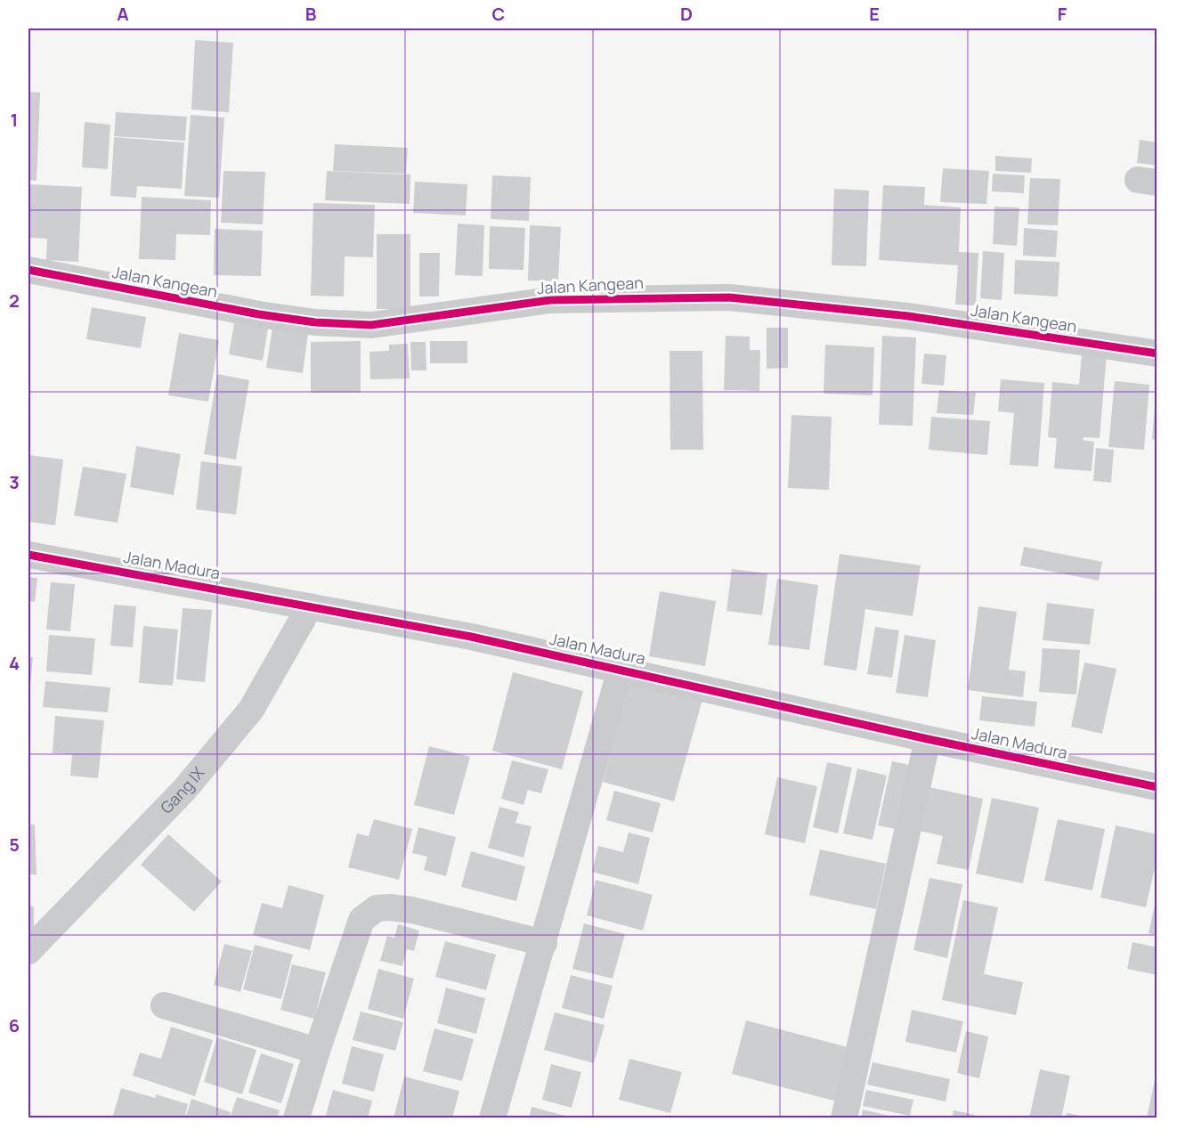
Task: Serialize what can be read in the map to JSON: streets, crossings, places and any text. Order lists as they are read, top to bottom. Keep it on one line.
{"streets":{"street":["Jalan Kangean","Jalan Madura","Gang IX"]},"crossings":[["Jalan Madura","Gang IX"]],"grid":{"columns":["A","B","C","D","E","F"],"rows":["1","2","3","4","5","6"]}}
